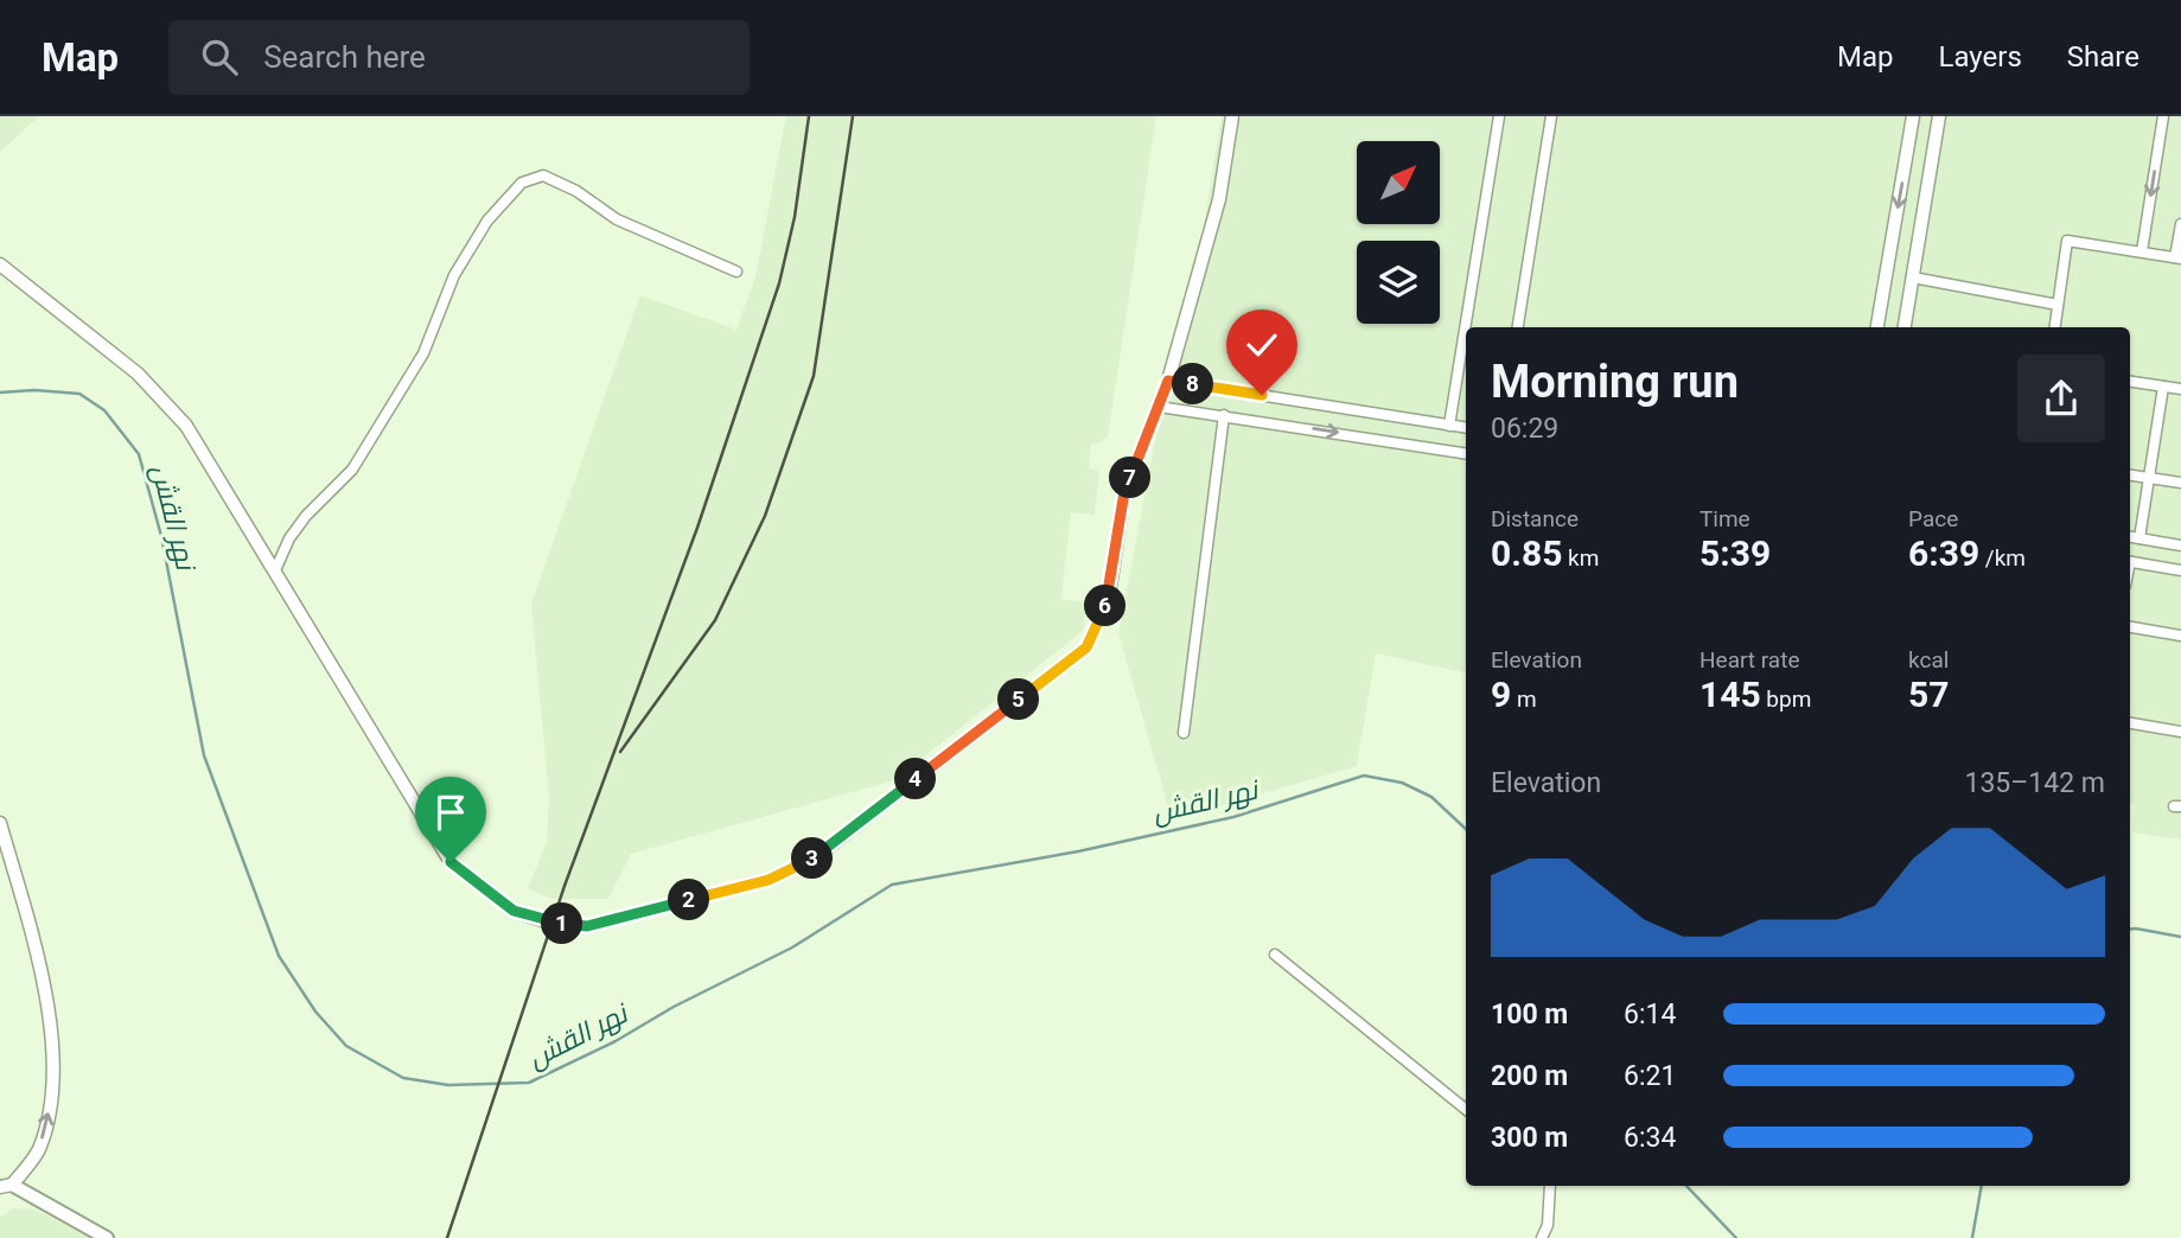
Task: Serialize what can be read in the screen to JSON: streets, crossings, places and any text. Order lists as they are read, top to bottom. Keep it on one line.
{"water":["نهر القش"],"north":"top right","page":{"header":"Map","search":"Search here","nav":["Map","Layers","Share"],"heading":["Morning run","06:29"],"pins":["8","7","6","5","4","3","2","1"],"stats":[["Distance","0.85 km"],["Time","5:39"],["Pace","6:39 /km"],["Elevation","9 m"],["Heart rate","145 bpm"],["kcal","57"]],"chart":["Elevation","135–142 m"],"list":[{"name":"100 m","note":"6:14"},{"name":"200 m","note":"6:21"},{"name":"300 m","note":"6:34"}]}}
